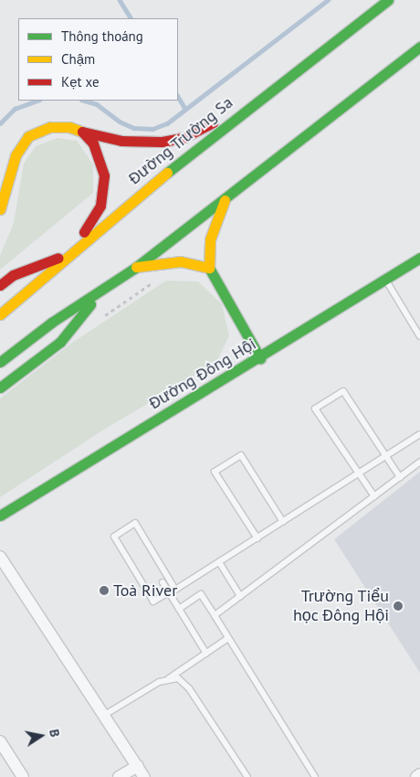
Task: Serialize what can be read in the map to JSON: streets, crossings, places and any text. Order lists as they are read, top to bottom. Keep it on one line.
{"streets":{"main road":["Đường Trường Sa","Đường Đông Hội"]},"places":["Toà River","Trường Tiểu học Đông Hội"],"legend":["Thông thoáng","Chậm","Kẹt xe"],"north":"right"}
